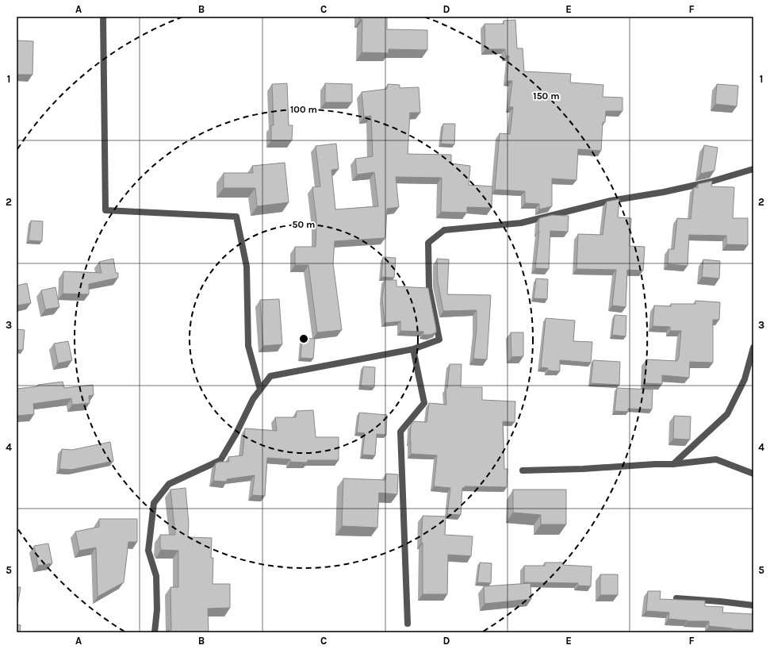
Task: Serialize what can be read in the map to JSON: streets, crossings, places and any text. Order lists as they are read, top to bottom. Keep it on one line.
{"grid":{"columns":["A","B","C","D","E","F"],"rows":["1","2","3","4","5"]},"rings":["150 m","100 m","50 m"]}
